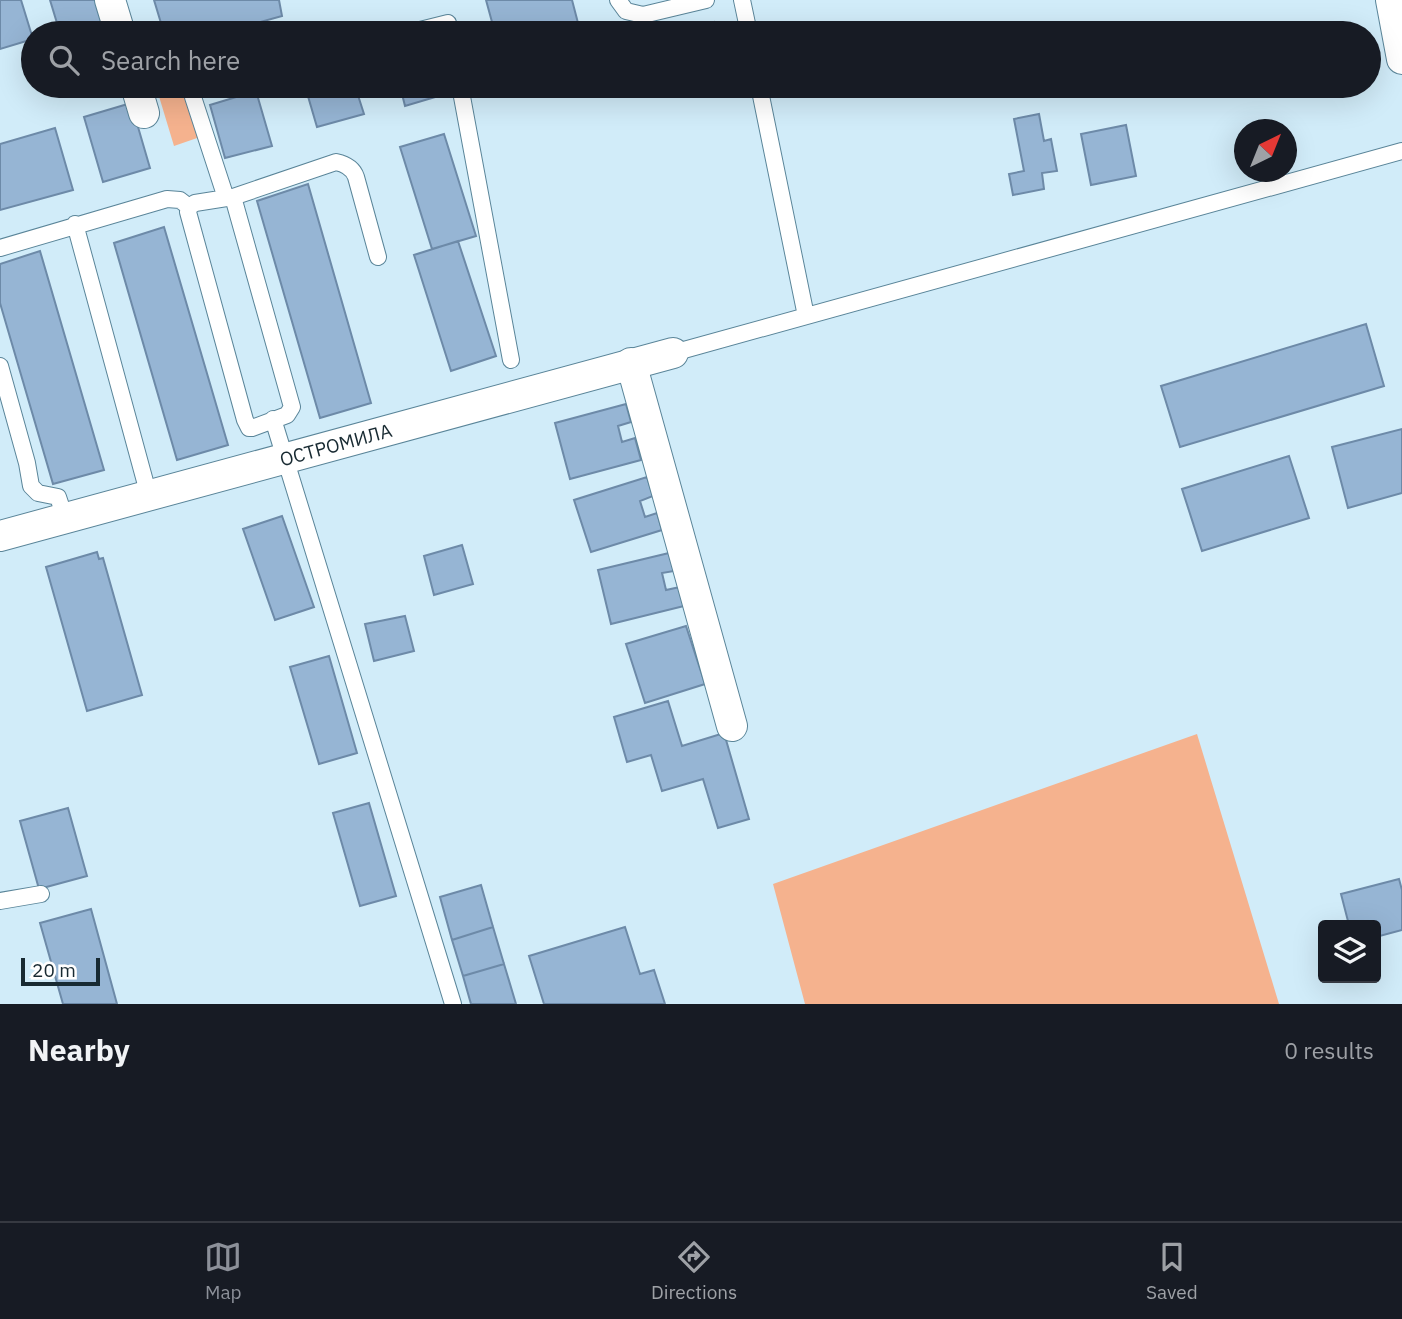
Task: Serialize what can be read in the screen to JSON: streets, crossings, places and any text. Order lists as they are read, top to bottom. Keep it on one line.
{"streets":{"street":["ОСТРОМИЛА"]},"scale_bar":"20 m","north":"top right","page":{"search":"Search here","scale":"20 m","heading":["Nearby","0 results"],"nav":["Map","Directions","Saved"]}}
